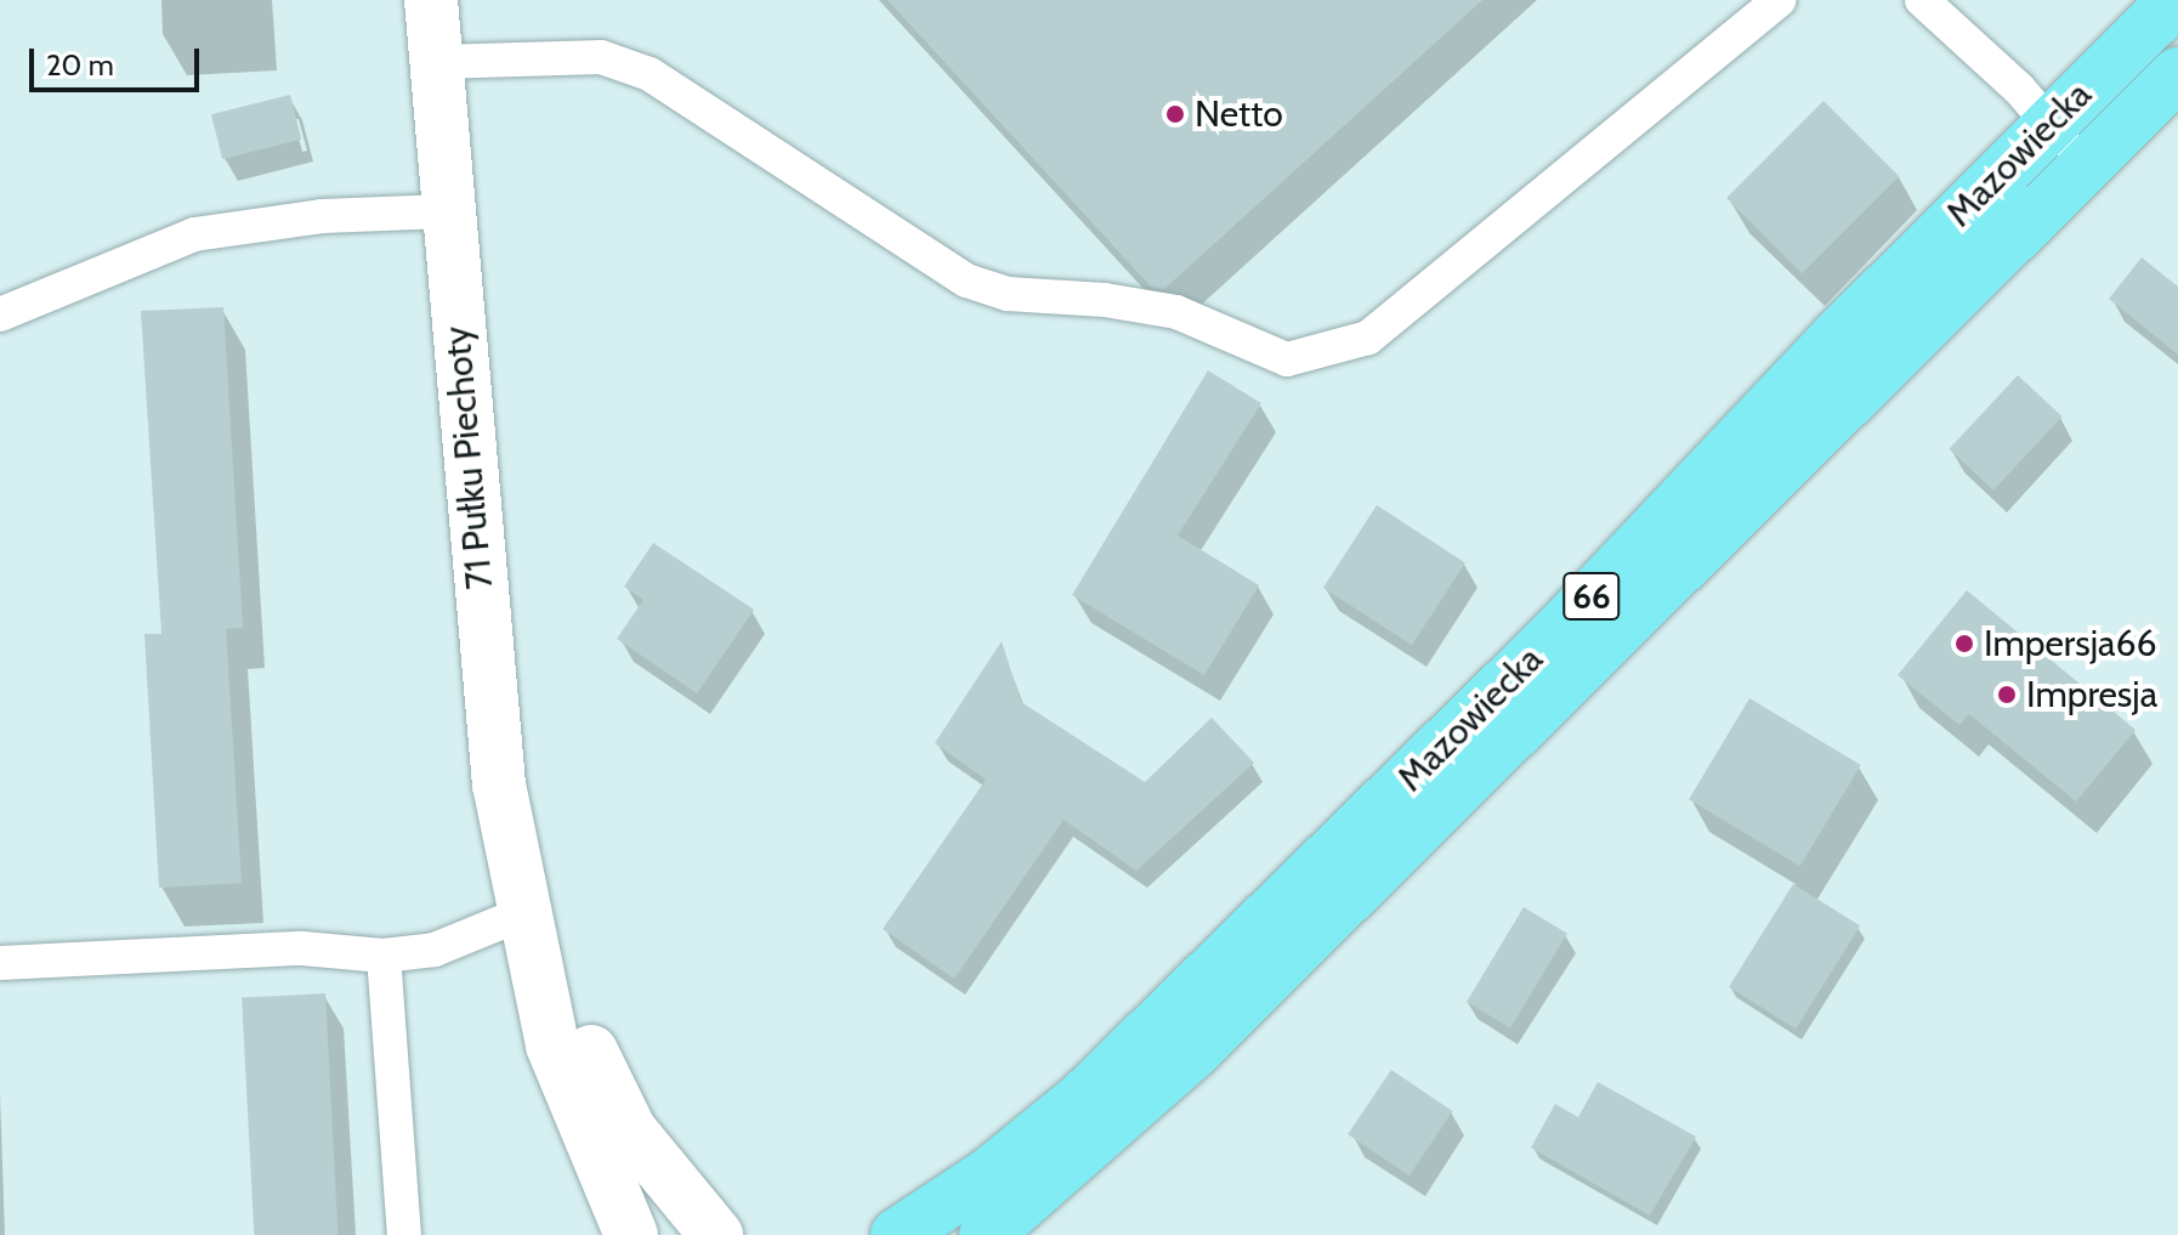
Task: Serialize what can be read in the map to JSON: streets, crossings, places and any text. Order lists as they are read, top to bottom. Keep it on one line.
{"streets":{"main road":["Mazowiecka","66"],"street":["71 Pułku Piechoty"]},"places":["Netto","Impersja66","Impresja"],"scale_bar":"20 m"}
